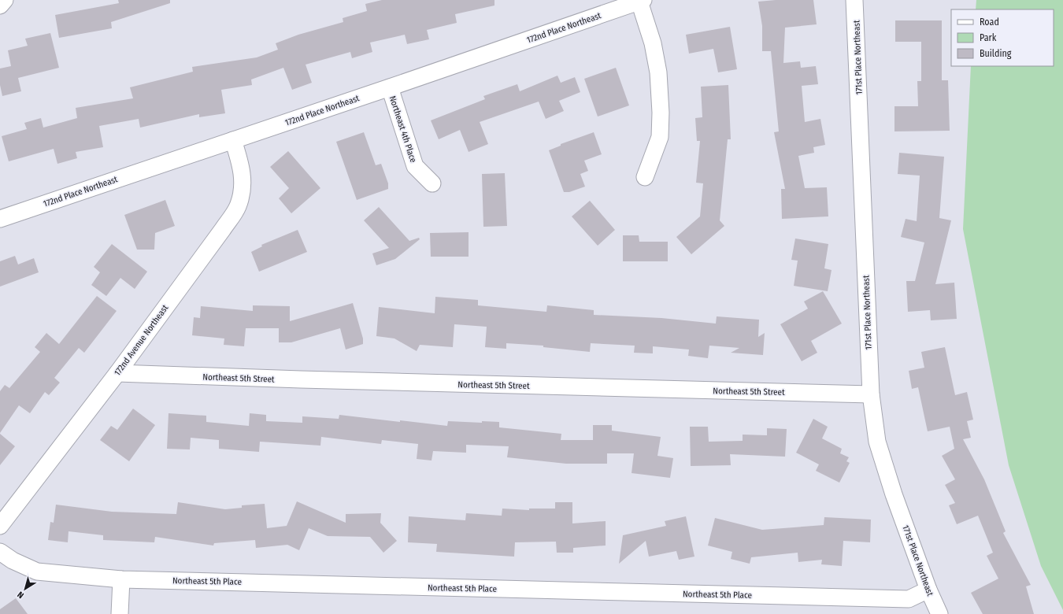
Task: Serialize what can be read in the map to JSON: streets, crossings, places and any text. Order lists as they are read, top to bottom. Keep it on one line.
{"streets":{"street":["172nd Place Northeast","171st Place Northeast","Northeast 4th Place","172nd Avenue Northeast","Northeast 5th Street","Northeast 5th Place"]},"crossings":[["172nd Place Northeast","Northeast 4th Place"],["172nd Place Northeast","172nd Avenue Northeast"],["171st Place Northeast","Northeast 5th Street"],["171st Place Northeast","Northeast 5th Place"],["172nd Avenue Northeast","Northeast 5th Street"]],"legend":["Road","Park","Building"],"north":"bottom left"}
